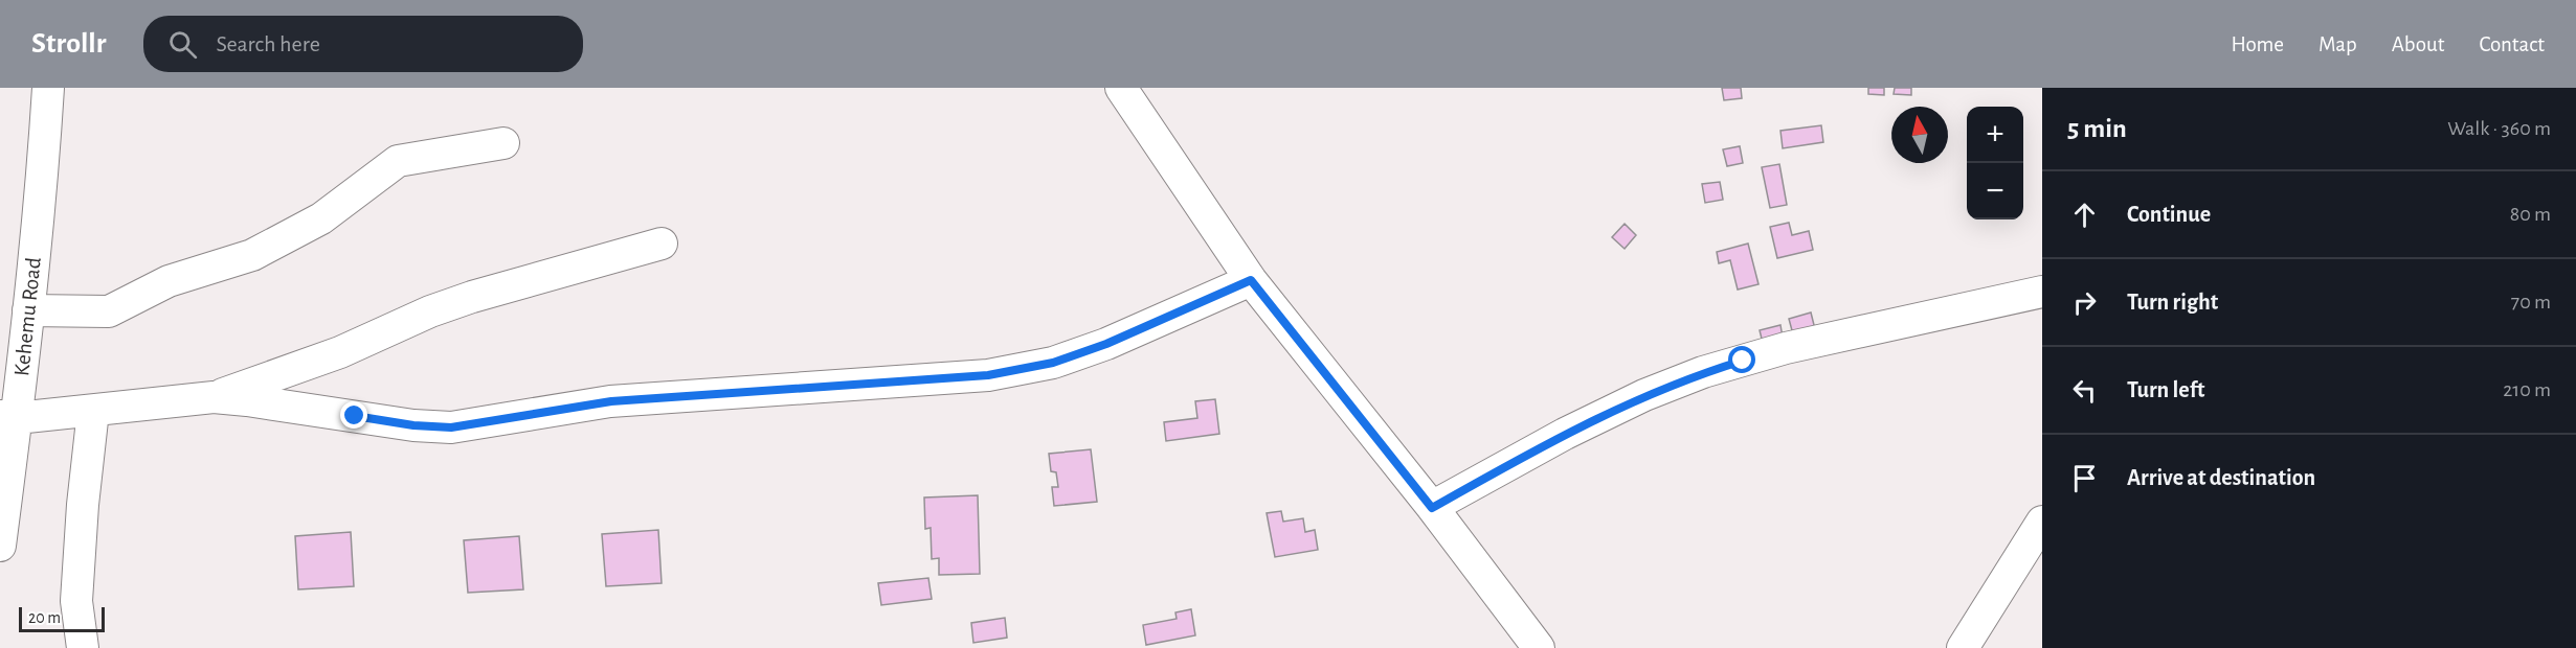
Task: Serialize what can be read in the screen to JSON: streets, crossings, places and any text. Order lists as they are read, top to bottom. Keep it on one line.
{"streets":{"street":["Kehemu Road"]},"scale_bar":"20 m","north":"top","page":{"header":"Strollr","search":"Search here","nav":["Home","Map","About","Contact"],"heading":["5 min","Walk · 360 m"],"map_buttons":["+","−"],"list":[["Continue","80 m"],["Turn right","70 m"],["Turn left","210 m"],"Arrive at destination"],"scale":"20 m"}}
